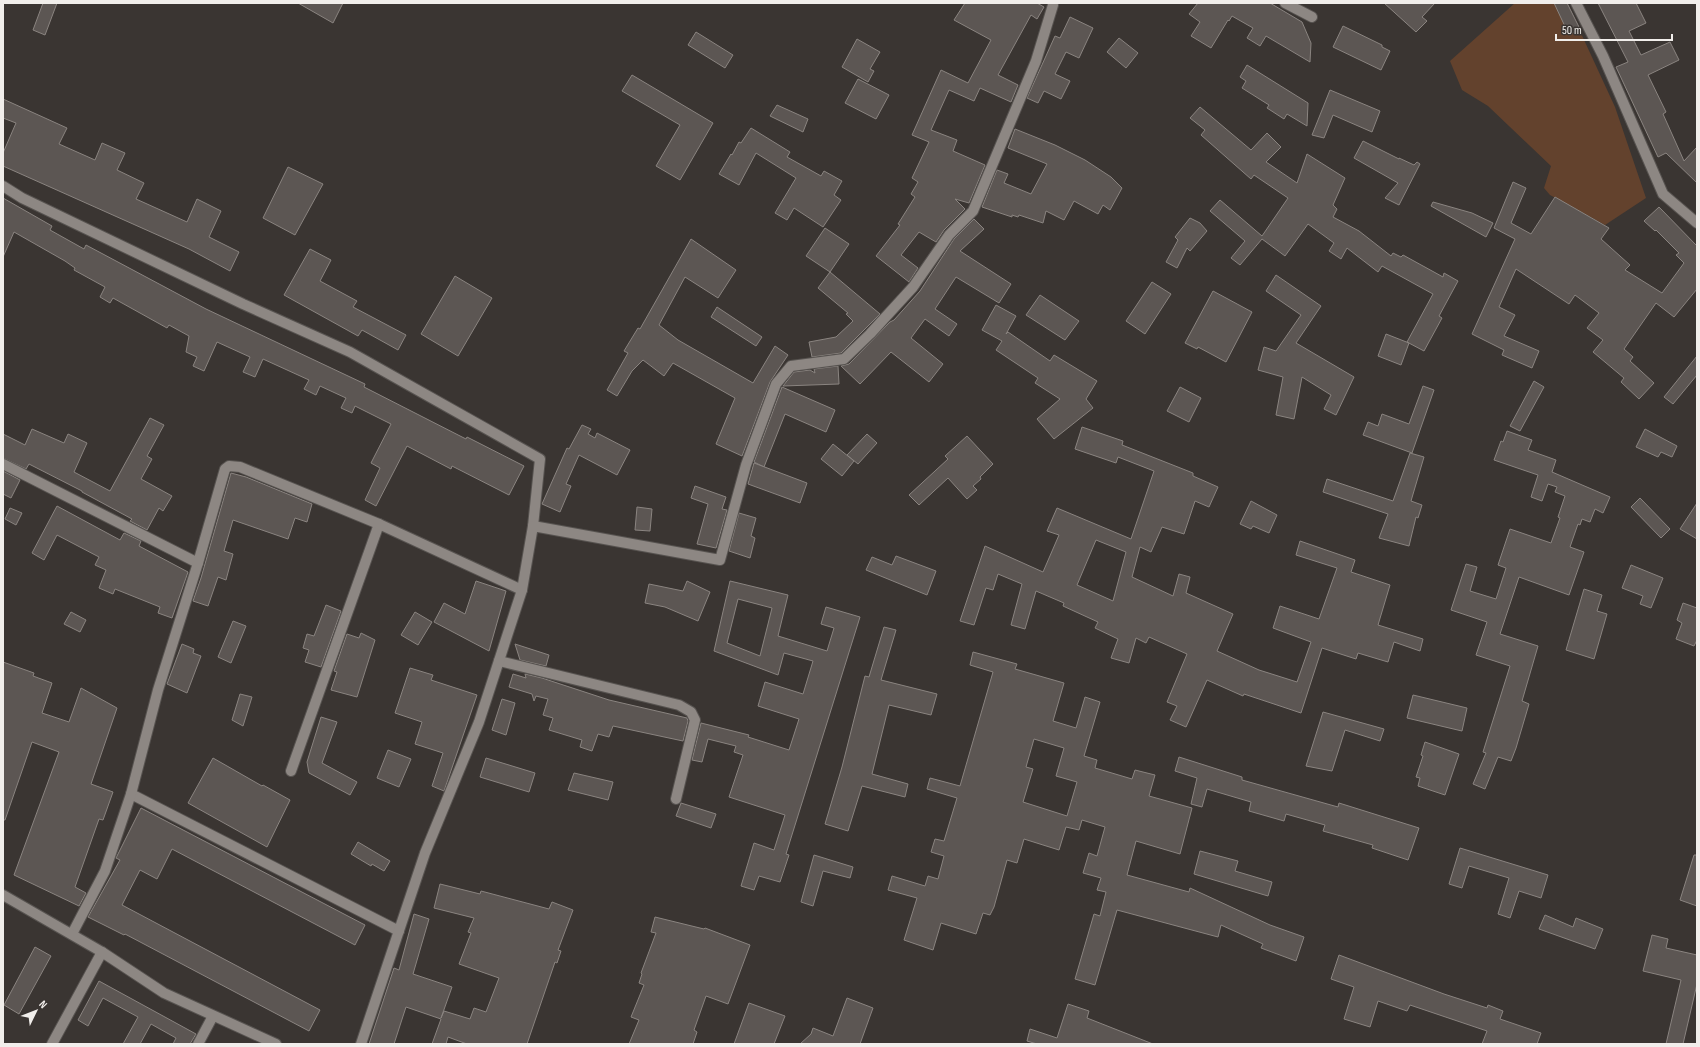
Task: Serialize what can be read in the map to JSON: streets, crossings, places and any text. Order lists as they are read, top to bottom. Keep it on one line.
{"scale_bar":"50 m","north":"top right"}
